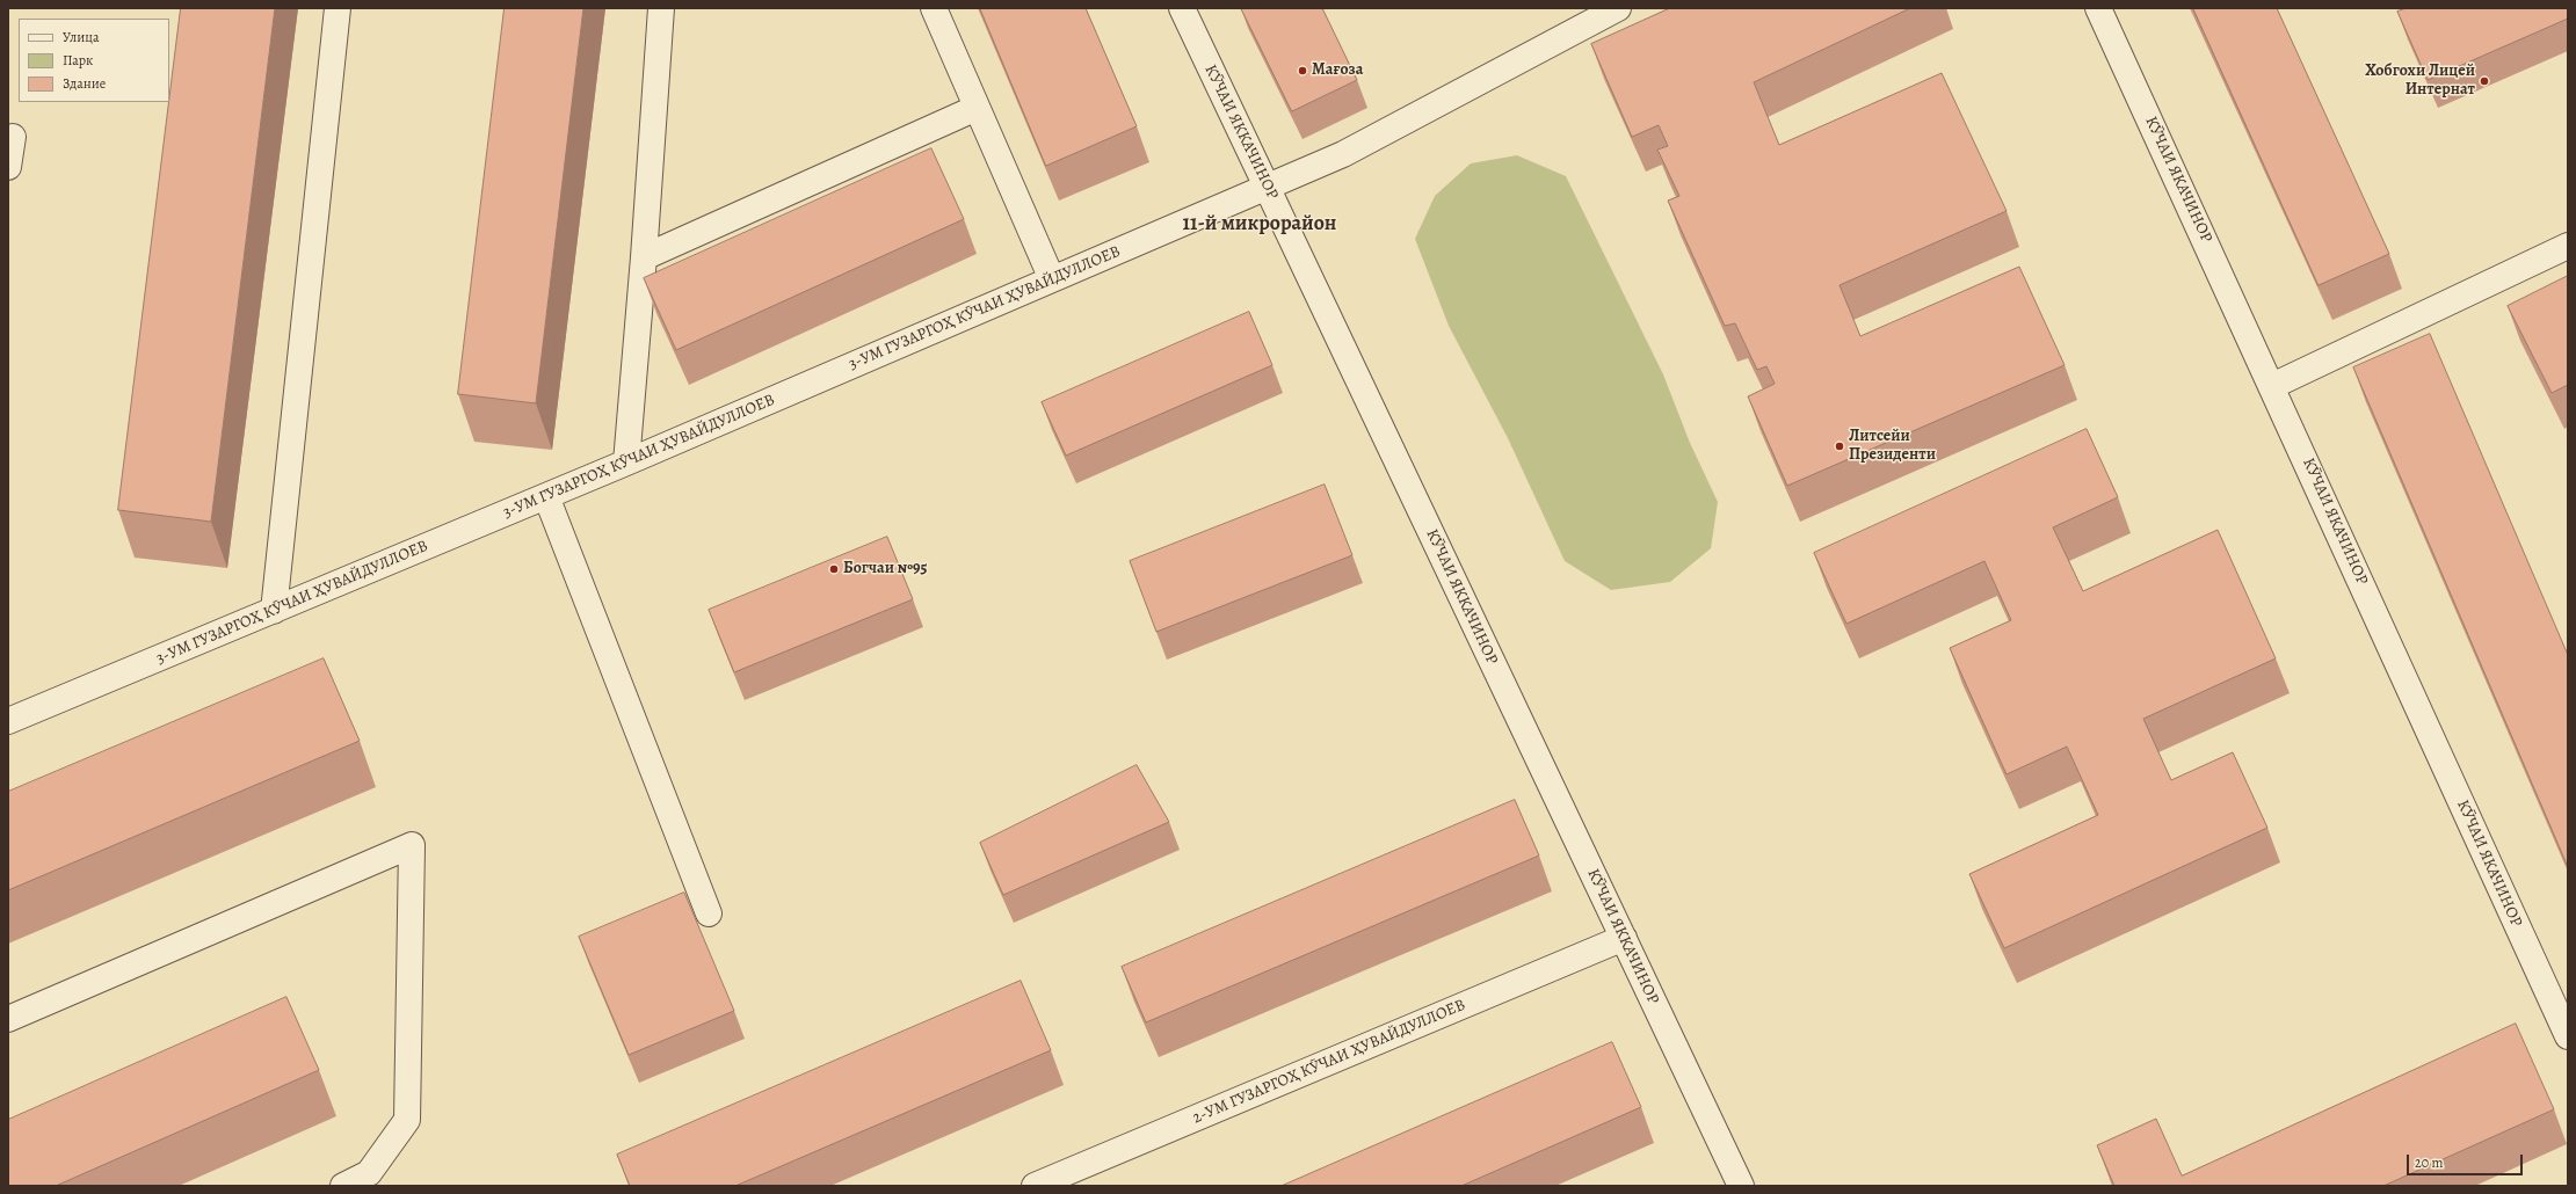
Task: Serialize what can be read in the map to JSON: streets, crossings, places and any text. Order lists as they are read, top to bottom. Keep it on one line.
{"streets":{"street":["КӮЧАИ ЯККАЧИНОР","КӮЧАИ ЯКАЧИНОР","3-УМ ГУЗАРГОҲ КӮЧАИ ҲУВАЙДУЛЛОЕВ","2-УМ ГУЗАРГОҲ КӮЧАИ ҲУВАЙДУЛЛОЕВ"]},"crossings":[["КӮЧАИ ЯККАЧИНОР","3-УМ ГУЗАРГОҲ КӮЧАИ ҲУВАЙДУЛЛОЕВ"],["КӮЧАИ ЯККАЧИНОР","2-УМ ГУЗАРГОҲ КӮЧАИ ҲУВАЙДУЛЛОЕВ"]],"districts":["11-й микрорайон"],"places":["Мағоза","Хобгохи Лицей Интернат","Литсейи Президенти","Богчаи №95"],"legend":["Улица","Парк","Здание"],"scale_bar":"20 m"}
